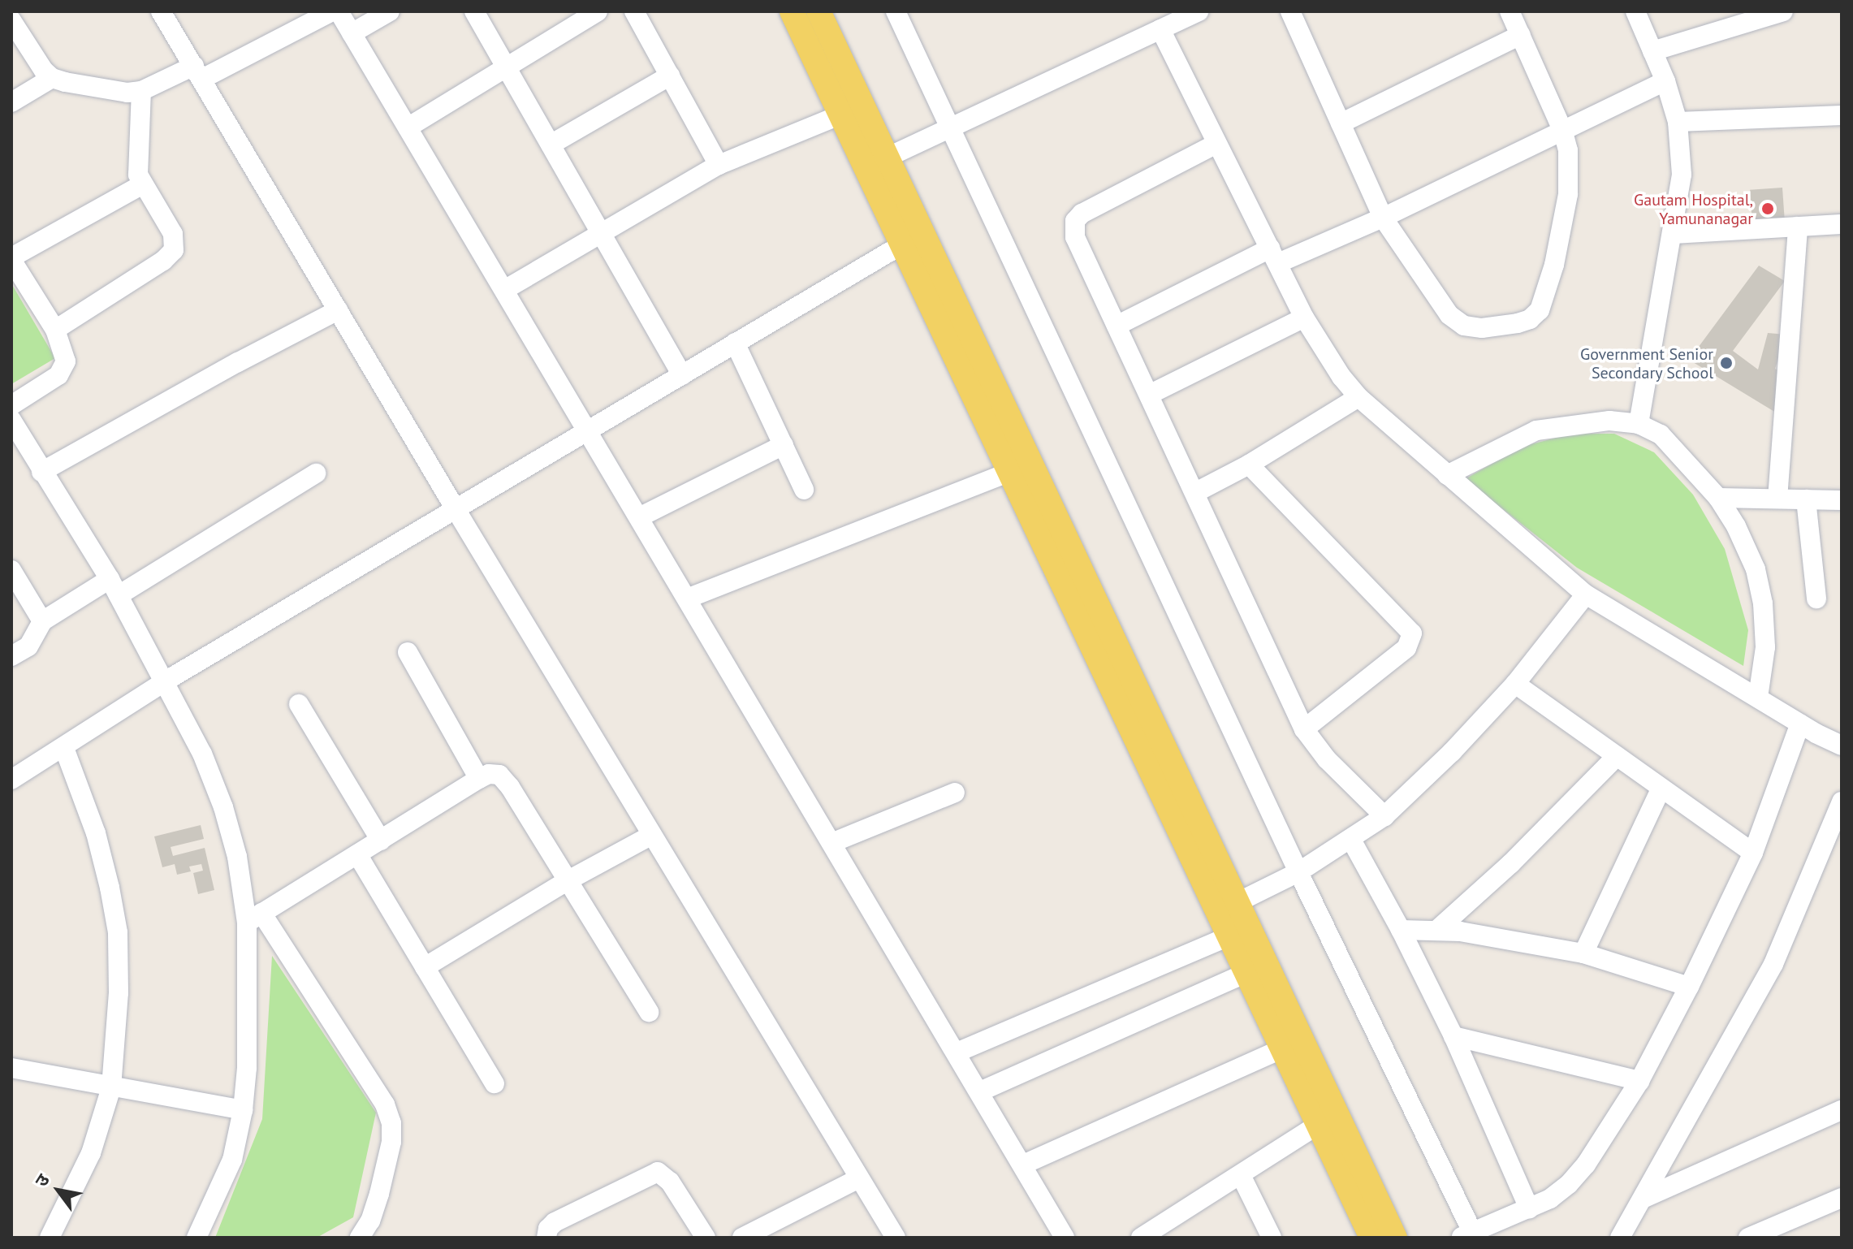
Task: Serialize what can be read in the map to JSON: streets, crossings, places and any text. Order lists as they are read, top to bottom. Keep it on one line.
{"places":["Gautam Hospital, Yamunanagar","Government Senior Secondary School"],"north":"top left"}
